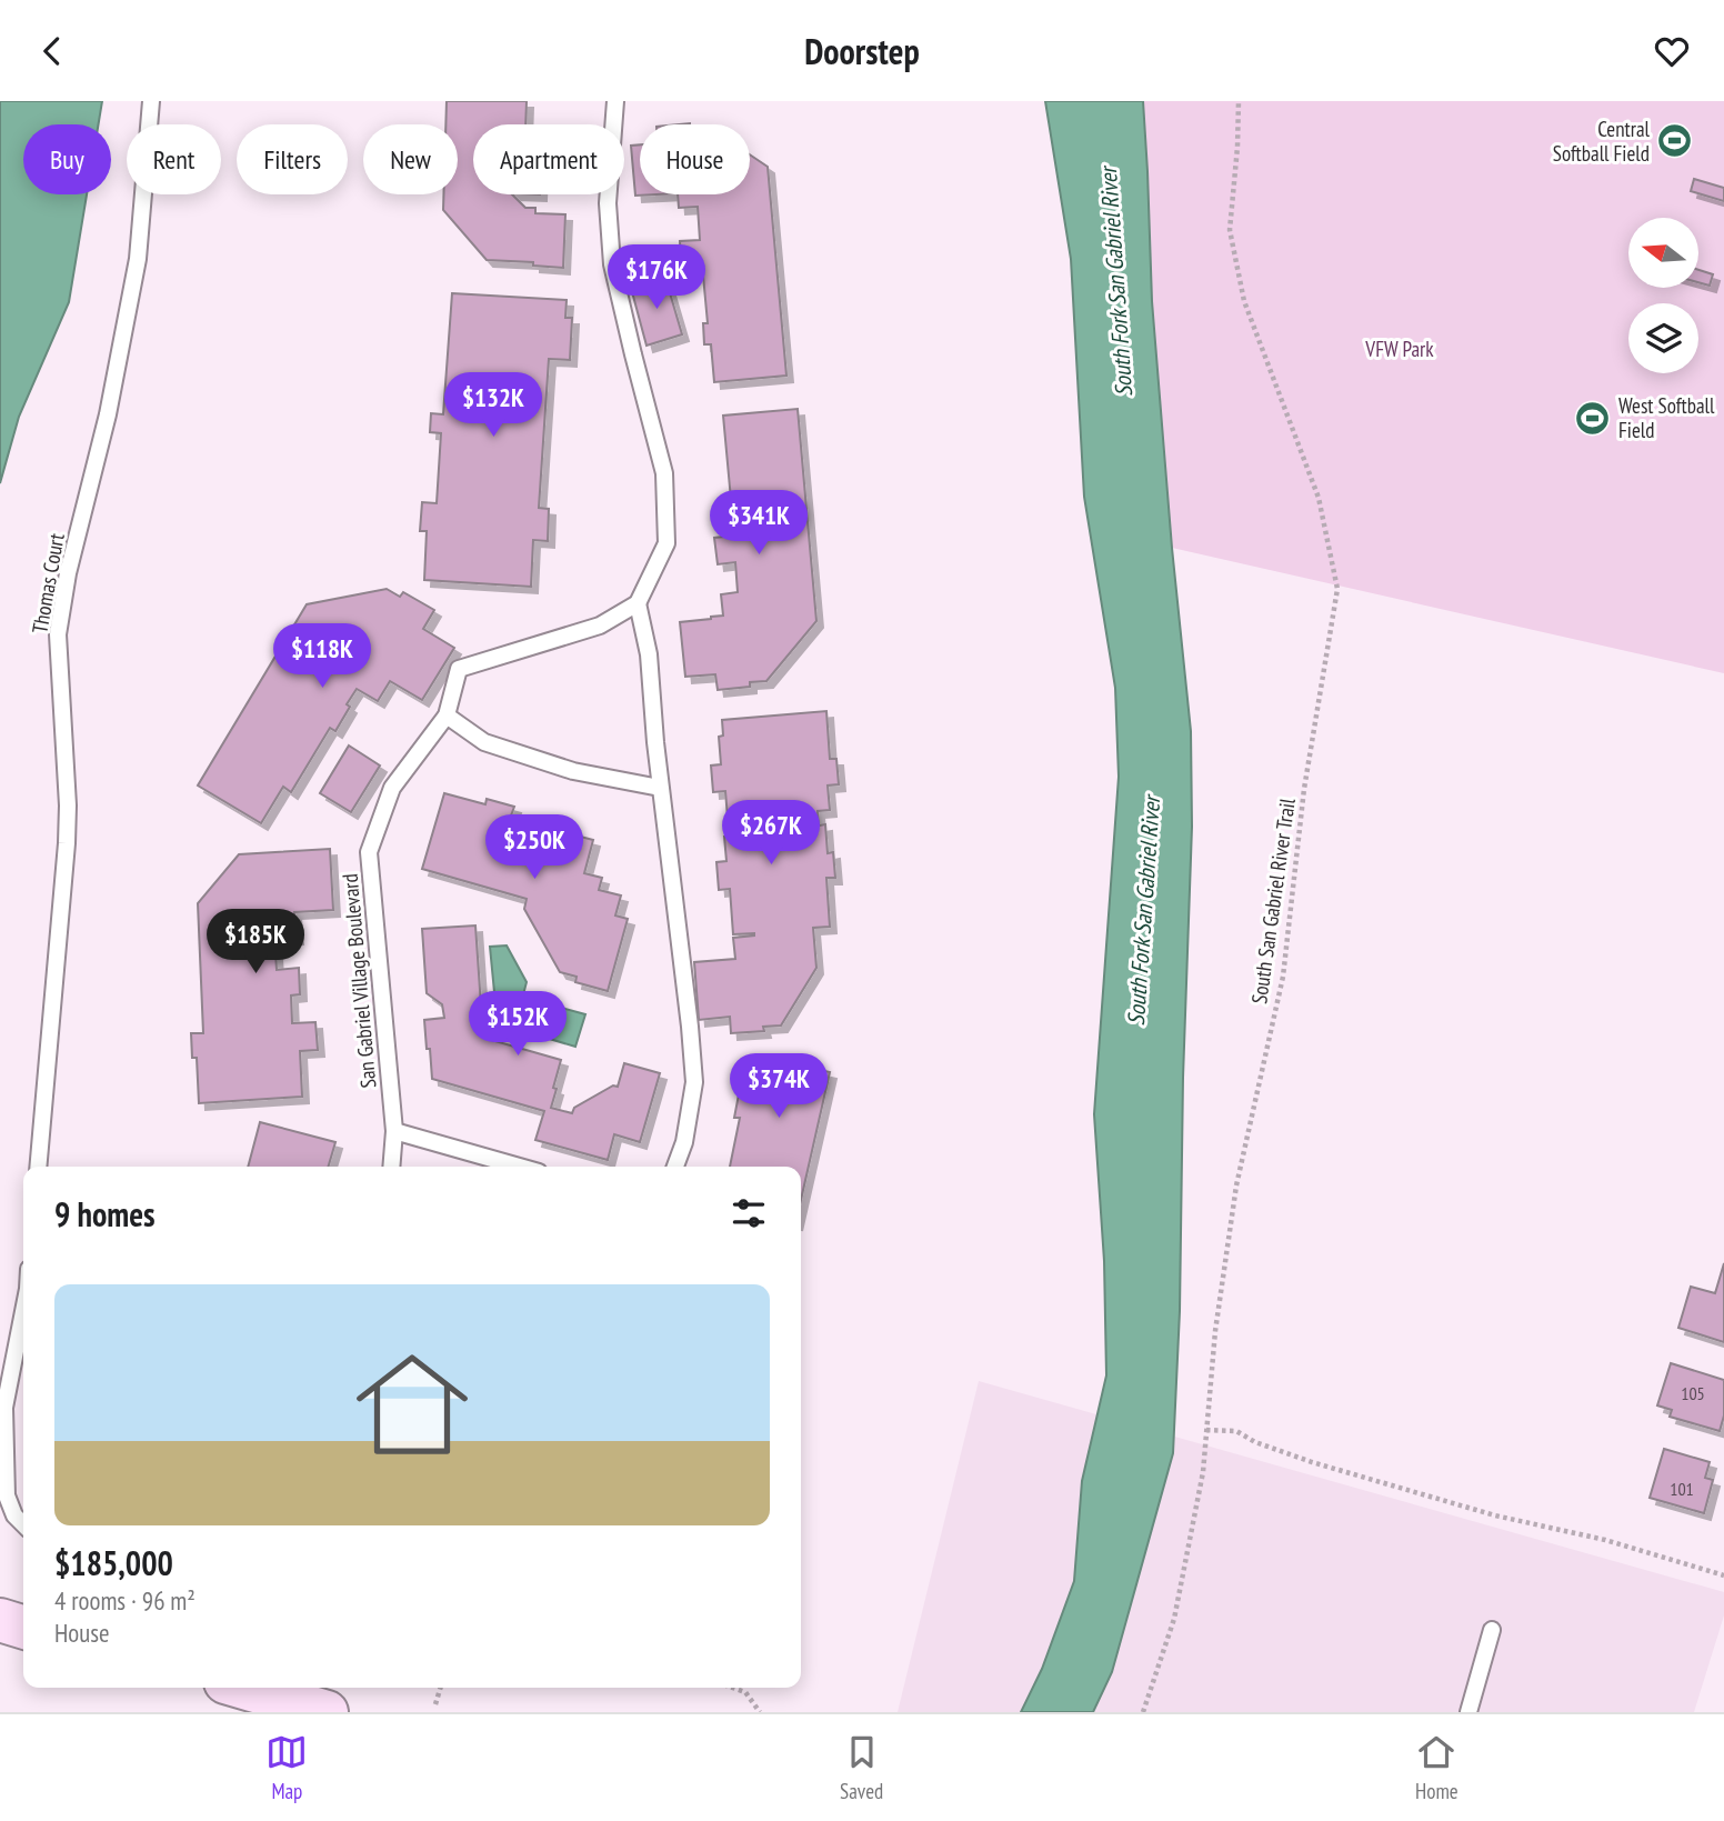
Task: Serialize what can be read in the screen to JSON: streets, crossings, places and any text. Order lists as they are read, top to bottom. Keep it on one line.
{"streets":{"lane":["Thomas Court","San Gabriel Village Boulevard"],"path":["South San Gabriel River Trail"]},"water":["South Fork San Gabriel River"],"parks":["VFW Park"],"places":{"sports":["Central Softball Field","West Softball Field"]},"house_numbers":["105","101"],"north":"left","page":{"header":"Doorstep","chip":["Buy","Rent","Filters","New","Apartment","House"],"price":["$176K","$132K","$341K","$118K","$267K","$250K","$185K","$152K","$374K"],"heading":"9 homes","list":[{"name":"$185,000","note":"4 rooms · 96 m² · House"}],"tabs":["Map","Saved","Home"]}}
